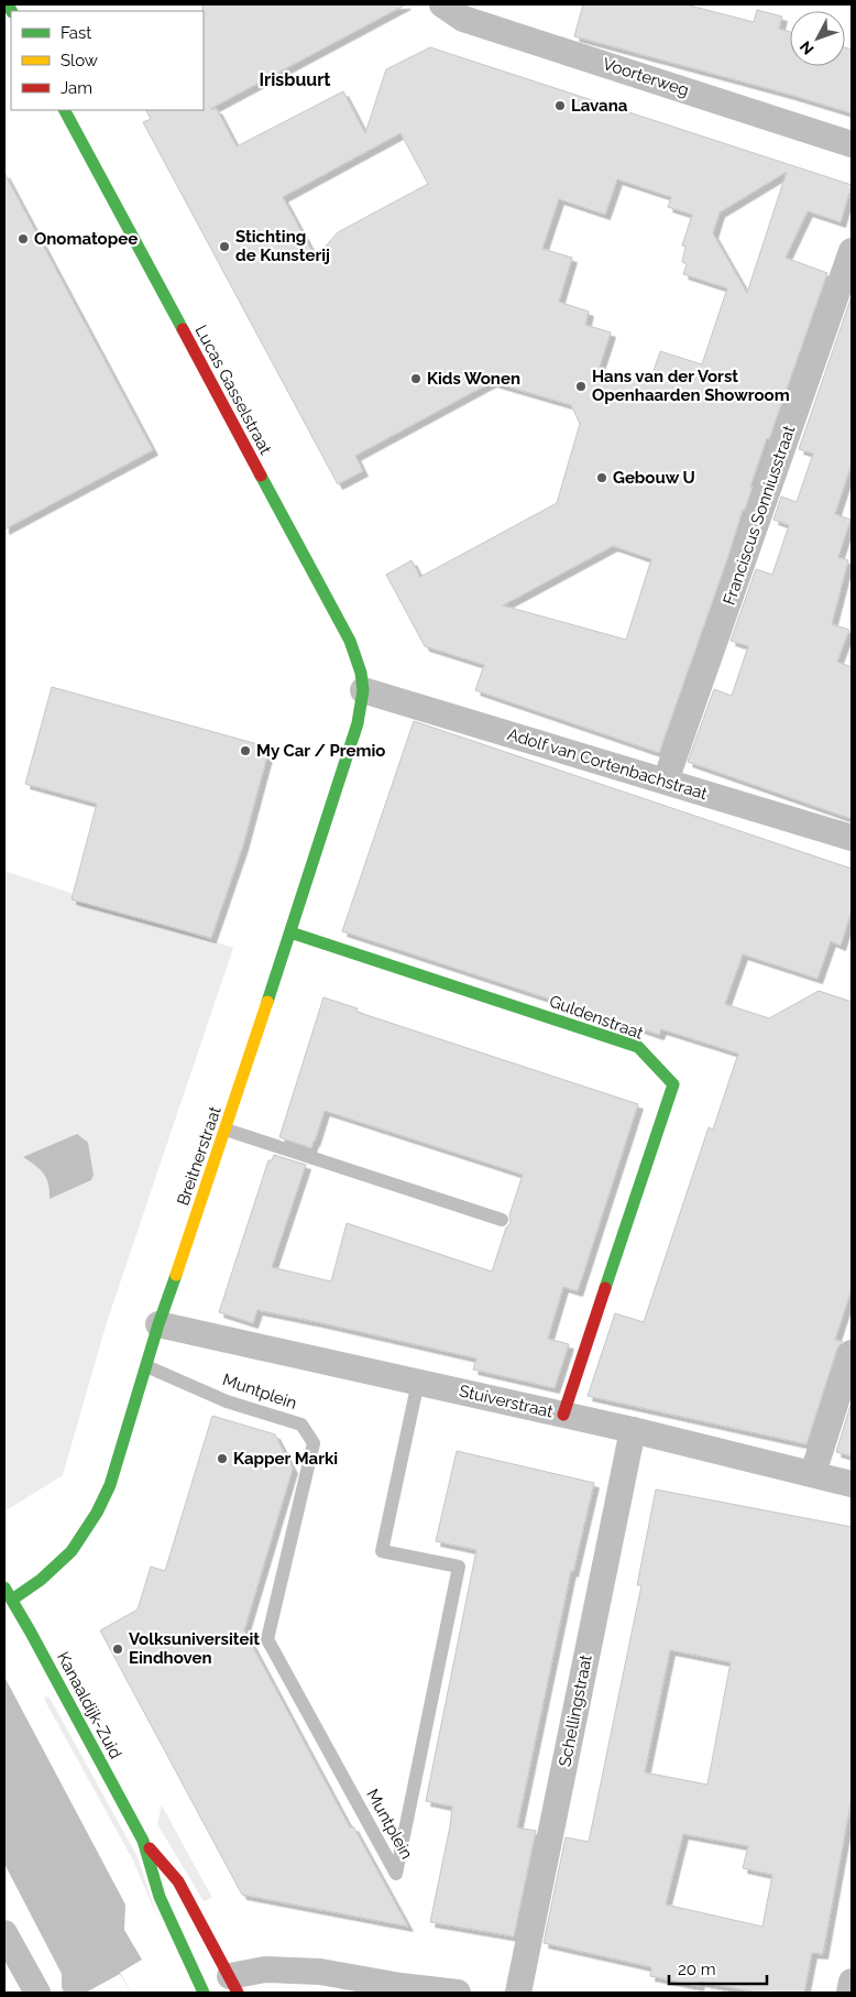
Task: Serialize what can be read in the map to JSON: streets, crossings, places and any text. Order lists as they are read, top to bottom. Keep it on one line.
{"streets":{"street":["Voorterweg","Lucas Gasselstraat","Franciscus Sonniusstraat","Adolf van Cortenbachstraat","Guldenstraat","Breitnerstraat","Stuiverstraat","Kanaaldijk-Zuid","Schellingstraat"],"lane":["Muntplein"]},"crossings":[["Lucas Gasselstraat","Adolf van Cortenbachstraat"],["Lucas Gasselstraat","Breitnerstraat"],["Franciscus Sonniusstraat","Adolf van Cortenbachstraat"],["Adolf van Cortenbachstraat","Breitnerstraat"],["Guldenstraat","Breitnerstraat"],["Guldenstraat","Stuiverstraat"],["Breitnerstraat","Muntplein"],["Breitnerstraat","Stuiverstraat"],["Breitnerstraat","Kanaaldijk-Zuid"],["Muntplein","Stuiverstraat"],["Stuiverstraat","Schellingstraat"]],"districts":["Irisbuurt"],"places":["Lavana","Onomatopee","Stichting de Kunsterij","Kids Wonen","Hans van der Vorst Openhaarden Showroom","Gebouw U","My Car / Premio","Kapper Marki","Volksuniversiteit Eindhoven"],"legend":["Fast","Slow","Jam"],"scale_bar":"20 m","north":"bottom left"}
